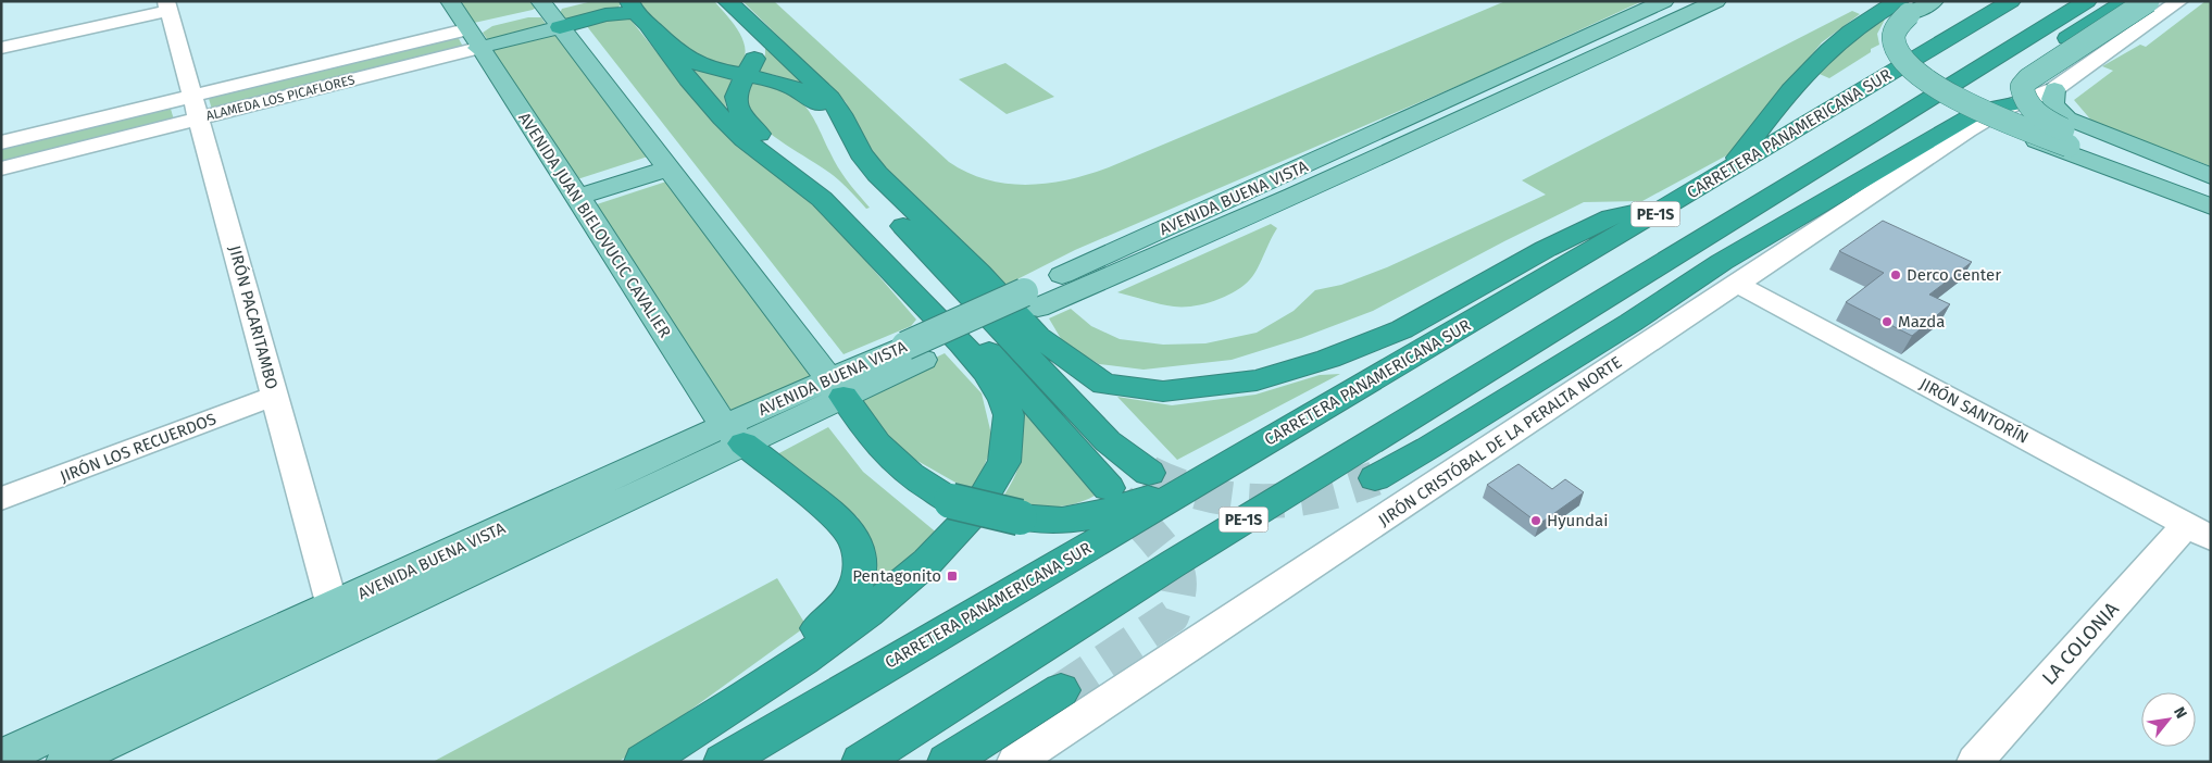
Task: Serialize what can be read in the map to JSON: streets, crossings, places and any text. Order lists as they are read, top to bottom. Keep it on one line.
{"streets":{"highway":["CARRETERA PANAMERICANA SUR","PE-1S"],"main road":["ALAMEDA LOS PICAFLORES","AVENIDA BUENA VISTA","AVENIDA JUAN BIELOVUCIC CAVALIER"],"street":["JIRÓN PACARITAMBO","JIRÓN SANTORÍN","JIRÓN CRISTÓBAL DE LA PERALTA NORTE","JIRÓN LOS RECUERDOS","LA COLONIA"]},"crossings":[["ALAMEDA LOS PICAFLORES","AVENIDA JUAN BIELOVUCIC CAVALIER"],["ALAMEDA LOS PICAFLORES","JIRÓN PACARITAMBO"],["AVENIDA BUENA VISTA","AVENIDA JUAN BIELOVUCIC CAVALIER"],["AVENIDA BUENA VISTA","JIRÓN PACARITAMBO"],["JIRÓN PACARITAMBO","JIRÓN LOS RECUERDOS"],["JIRÓN SANTORÍN","JIRÓN CRISTÓBAL DE LA PERALTA NORTE"],["JIRÓN SANTORÍN","LA COLONIA"]],"places":{"other":["Derco Center","Mazda","Hyundai"],"transit":["Pentagonito"]},"north":"top right"}
